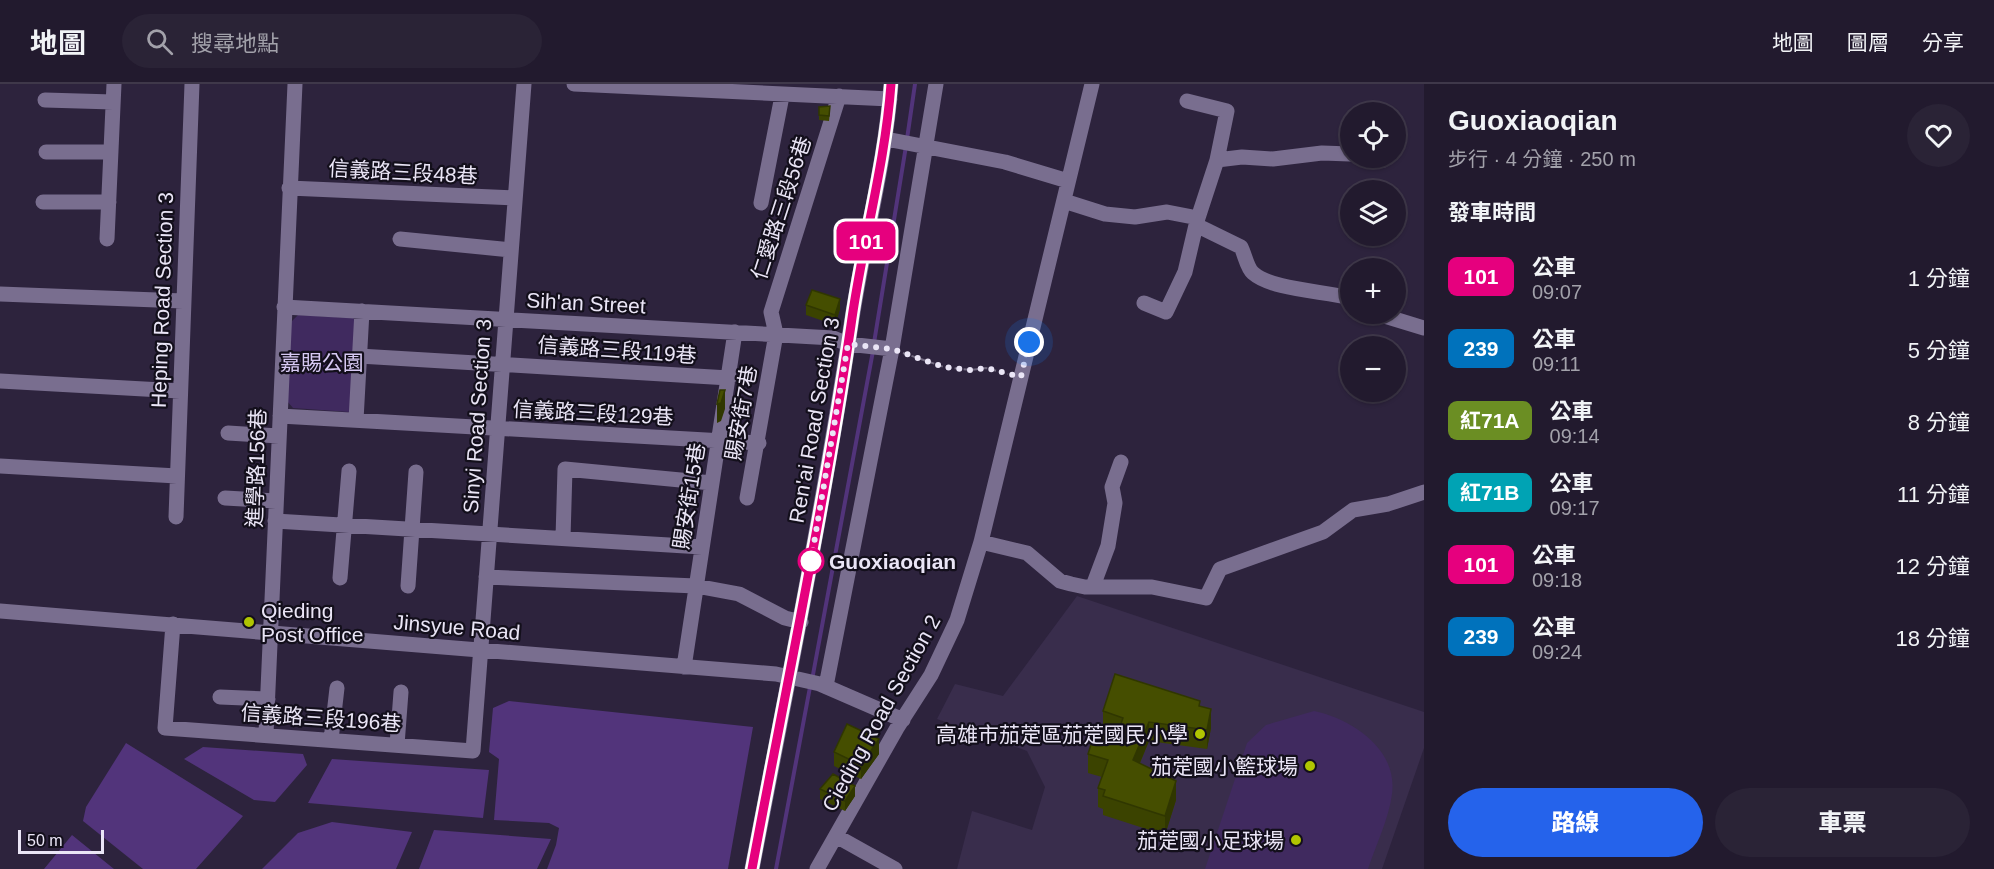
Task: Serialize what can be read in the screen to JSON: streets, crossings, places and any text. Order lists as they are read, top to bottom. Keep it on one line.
{"streets":{"street":["信義路三段48巷","仁愛路三段56巷","Heping Road Section 3","Sih'an Street","信義路三段119巷","信義路三段129巷","賜安街7巷","Sinyi Road Section 3","Ren'ai Road Section 3","進學路156巷","賜安街15巷","Jinsyue Road","Cieding Road Section 2","信義路三段196巷"]},"crossings":[["信義路三段48巷","Sinyi Road Section 3"],["信義路三段48巷","進學路156巷"],["仁愛路三段56巷","Sih'an Street"],["仁愛路三段56巷","賜安街7巷"],["Sih'an Street","賜安街7巷"],["Sih'an Street","Sinyi Road Section 3"],["Sih'an Street","Ren'ai Road Section 3"],["Sih'an Street","進學路156巷"],["Sih'an Street","賜安街15巷"],["信義路三段119巷","Sinyi Road Section 3"],["信義路三段119巷","賜安街15巷"],["信義路三段129巷","賜安街7巷"],["信義路三段129巷","Sinyi Road Section 3"],["信義路三段129巷","進學路156巷"],["信義路三段129巷","賜安街15巷"],["Sinyi Road Section 3","Jinsyue Road"],["Sinyi Road Section 3","信義路三段196巷"],["Ren'ai Road Section 3","Jinsyue Road"],["進學路156巷","Jinsyue Road"],["進學路156巷","信義路三段196巷"],["賜安街15巷","Jinsyue Road"],["Jinsyue Road","Cieding Road Section 2"],["Jinsyue Road","信義路三段196巷"]],"parks":["嘉賜公園"],"places":["Guoxiaoqian","Qieding Post Office","高雄市茄萣區茄萣國民小學","茄萣國小籃球場","茄萣國小足球場"],"lines":["bus line 101"],"scale_bar":"50 m","page":{"header":"地圖","search":"搜尋地點","nav":["地圖","圖層","分享"],"on_map":"101","heading":[["Guoxiaoqian","步行 · 4 分鐘 · 250 m"],"發車時間"],"map_buttons":["+","−"],"list":[{"mark":"101","name":"公車","note":"09:07","value":"1 分鐘"},{"mark":"239","name":"公車","note":"09:11","value":"5 分鐘"},{"mark":"紅71A","name":"公車","note":"09:14","value":"8 分鐘"},{"mark":"紅71B","name":"公車","note":"09:17","value":"11 分鐘"},{"mark":"101","name":"公車","note":"09:18","value":"12 分鐘"},{"mark":"239","name":"公車","note":"09:24","value":"18 分鐘"}],"buttons":["路線","車票"],"scale":"50 m"}}
